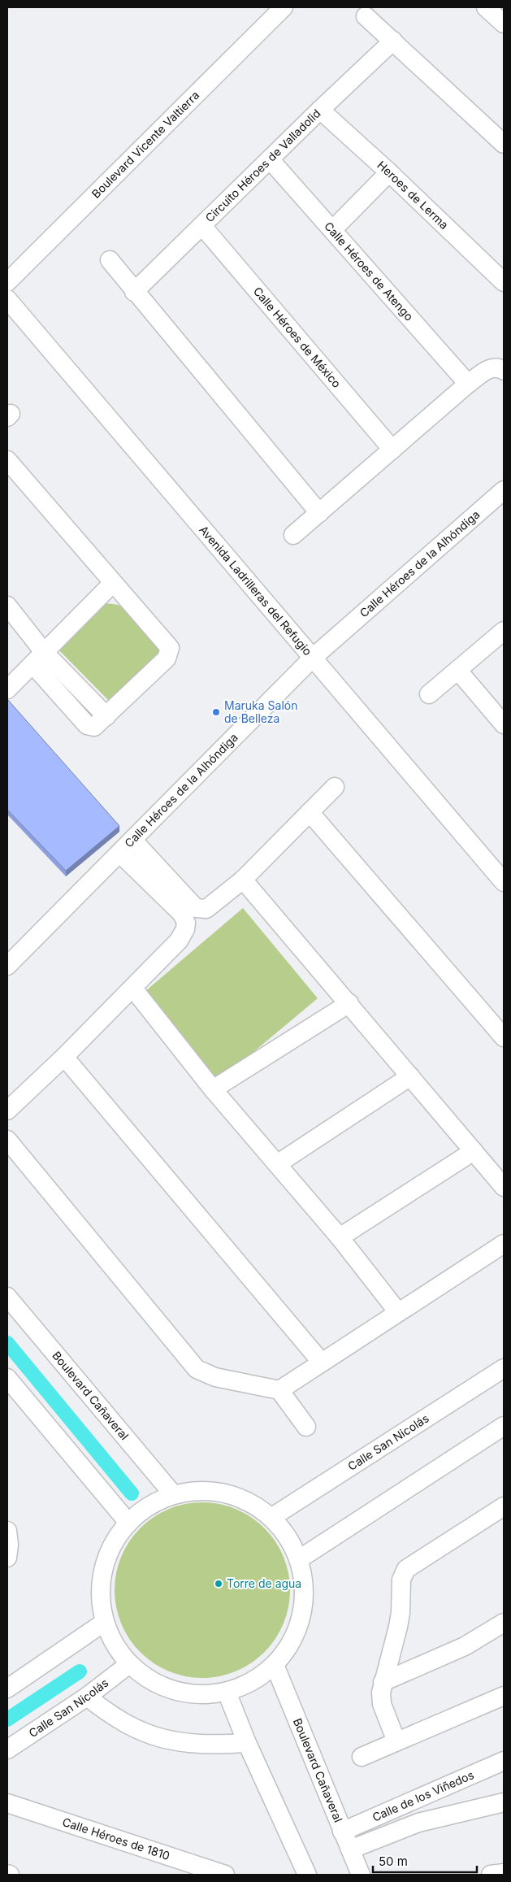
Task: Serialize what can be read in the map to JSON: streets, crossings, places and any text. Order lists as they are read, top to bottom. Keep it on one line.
{"streets":{"street":["Boulevard Vicente Valtierra","Circuito Héroes de Valladolid","Heroes de Lerma","Calle Héroes de Atengo","Calle Héroes de México","Calle Héroes de la Alhóndiga","Avenida Ladrilleras del Refugio","Boulevard Cañaveral","Calle San Nicolás","Calle de los Viñedos","Calle Héroes de 1810"]},"crossings":[["Circuito Héroes de Valladolid","Heroes de Lerma"],["Circuito Héroes de Valladolid","Calle Héroes de Atengo"],["Circuito Héroes de Valladolid","Calle Héroes de México"],["Calle Héroes de la Alhóndiga","Avenida Ladrilleras del Refugio"],["Boulevard Cañaveral","Calle de los Viñedos"]],"places":["Maruka Salón de Belleza","Torre de agua"],"scale_bar":"50 m"}
